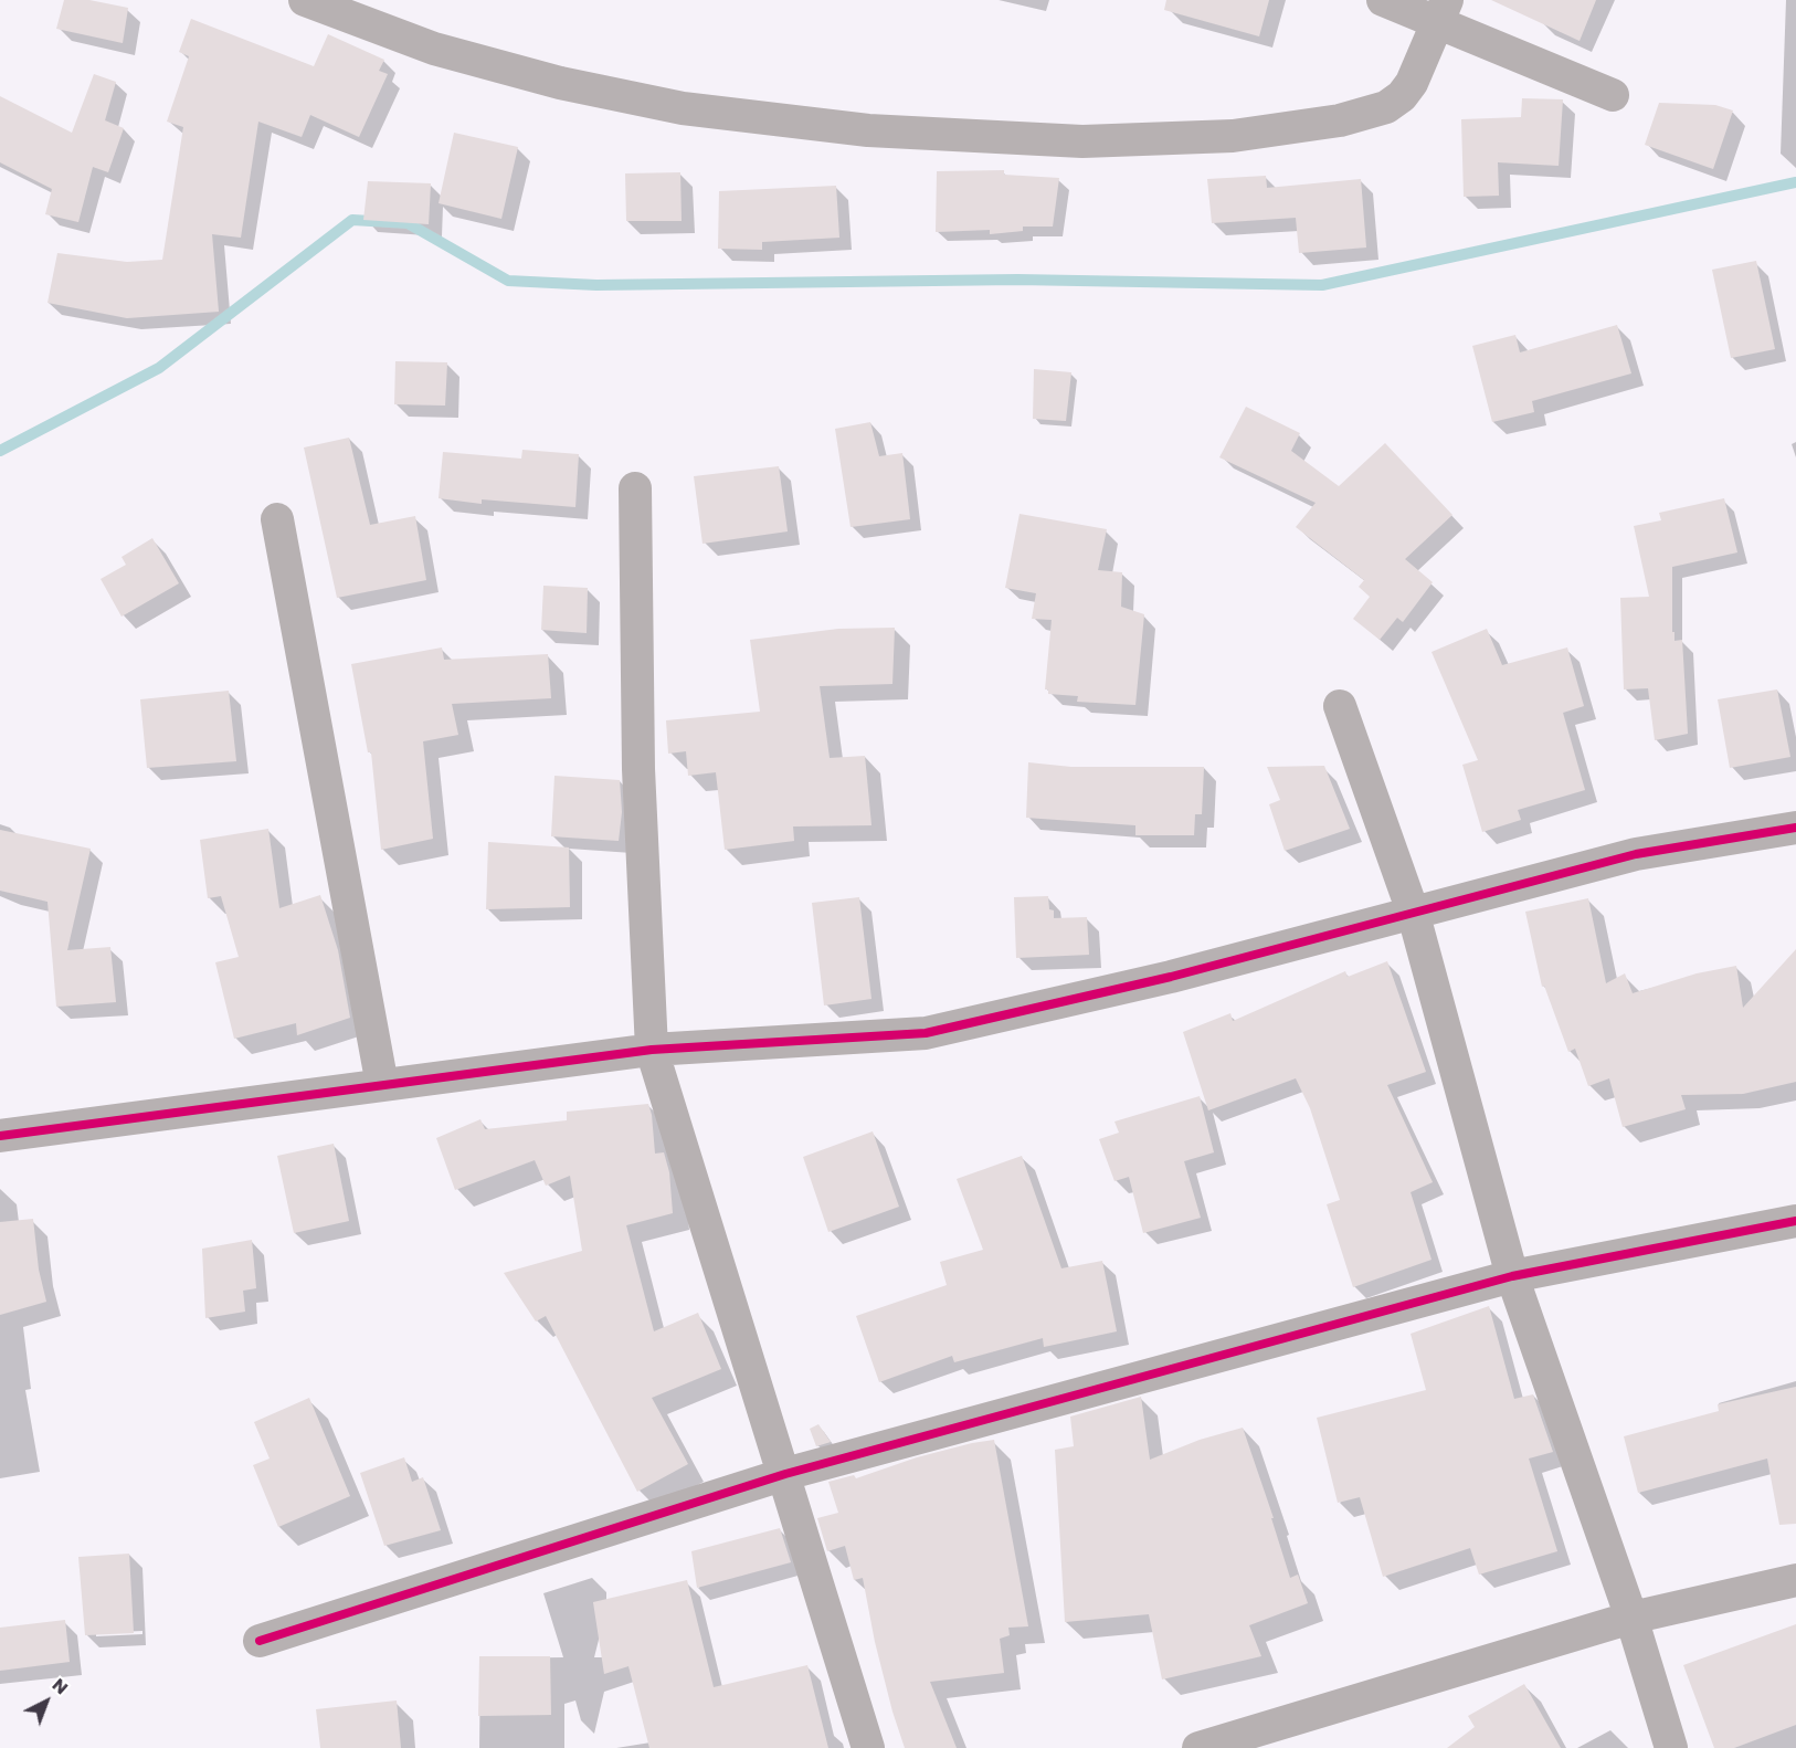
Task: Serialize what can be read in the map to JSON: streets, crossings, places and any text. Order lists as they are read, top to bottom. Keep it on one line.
{"north":"top right"}
